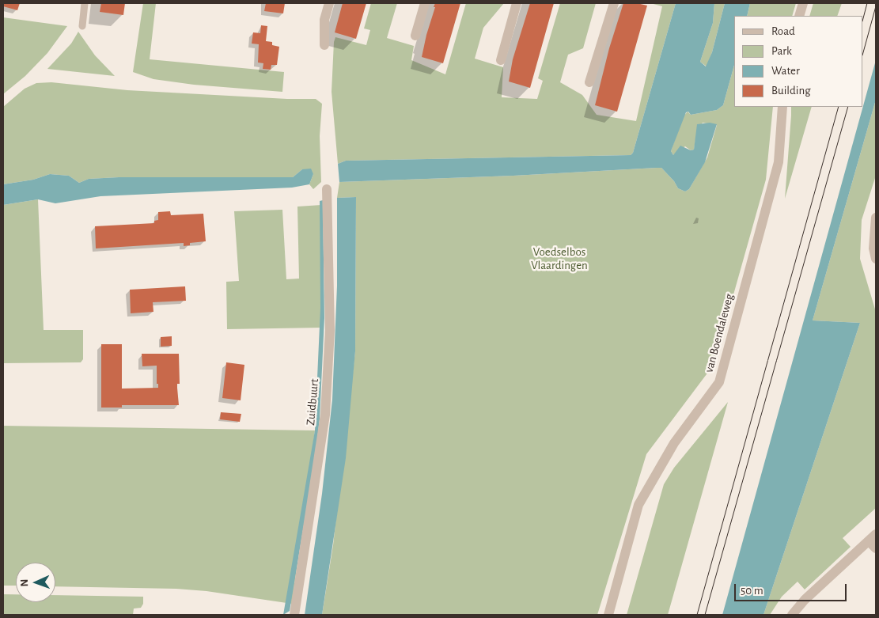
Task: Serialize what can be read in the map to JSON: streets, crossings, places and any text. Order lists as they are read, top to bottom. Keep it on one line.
{"streets":{"street":["van Boendaleweg","Zuidbuurt"]},"parks":["Voedselbos Vlaardingen"],"legend":["Road","Park","Water","Building"],"scale_bar":"50 m","north":"left"}
